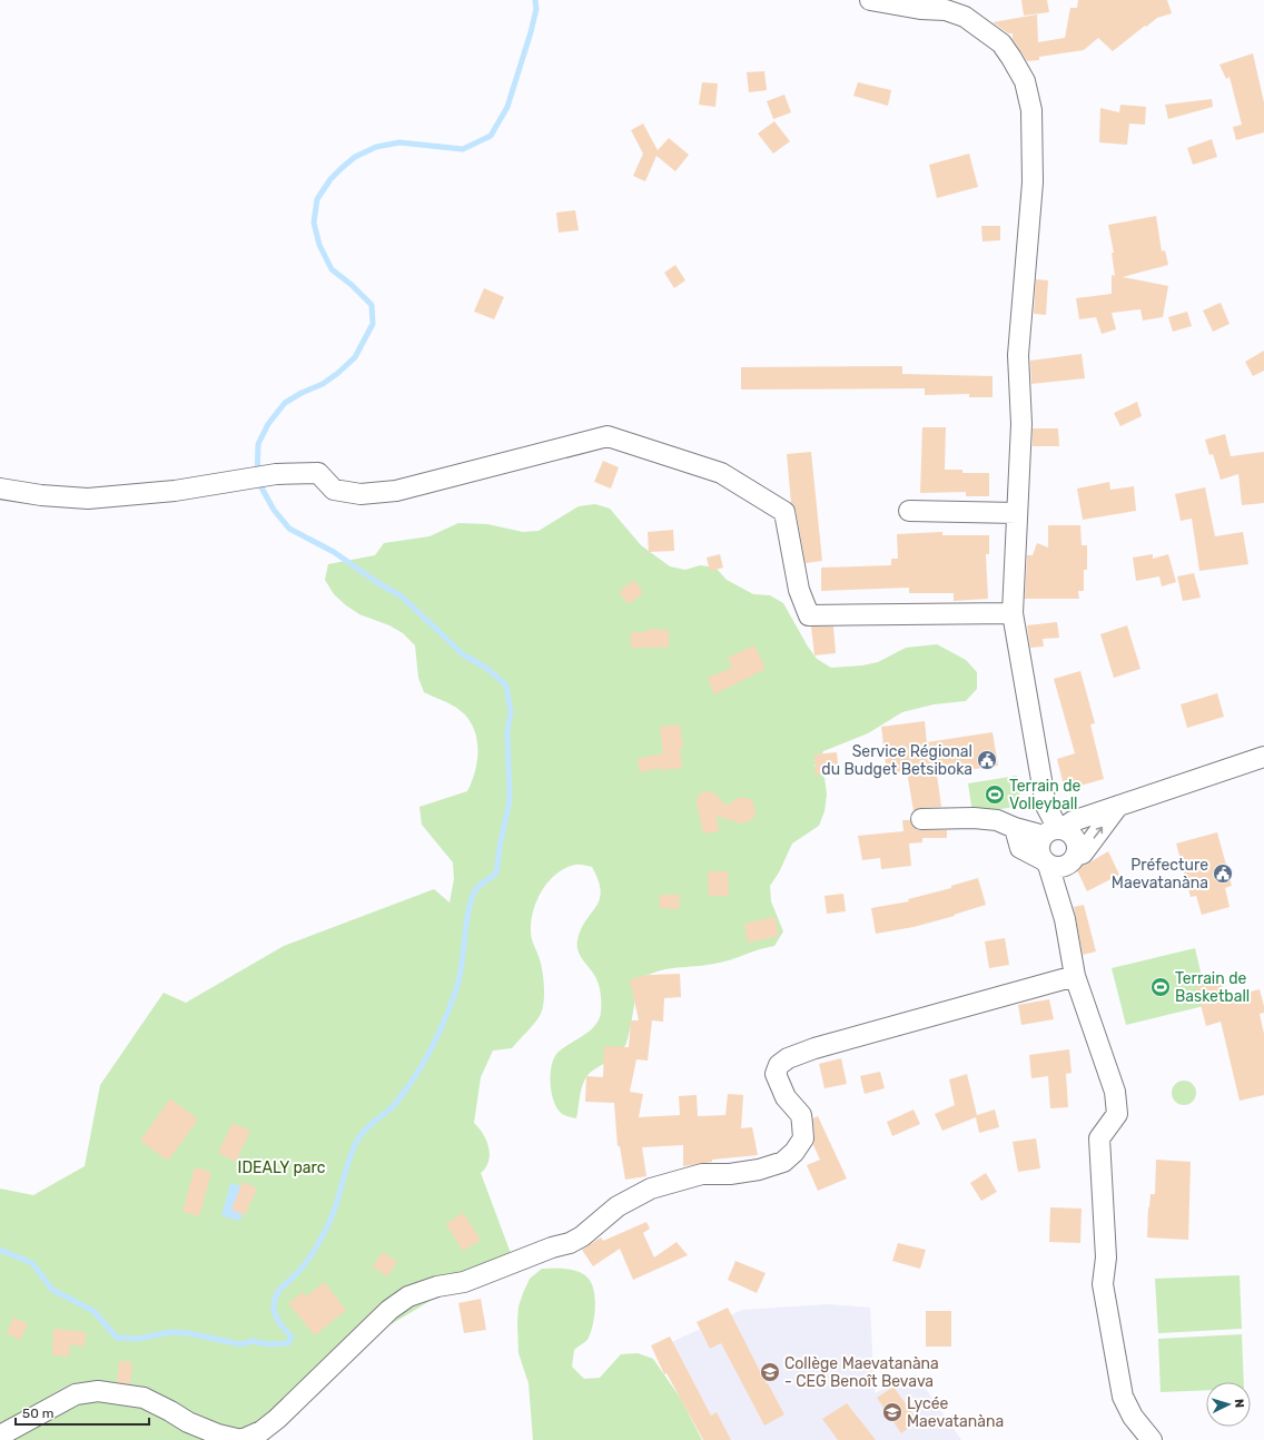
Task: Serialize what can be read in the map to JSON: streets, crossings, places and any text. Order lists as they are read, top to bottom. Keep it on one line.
{"parks":["IDEALY parc"],"places":{"public building":["Service Régional du Budget Betsiboka","Préfecture Maevatanàna"],"sports":["Terrain de Volleyball","Terrain de Basketball"],"school or university":["Collège Maevatanàna - CEG Benoît Bevava","Lycée Maevatanàna"]},"scale_bar":"50 m","north":"right"}
